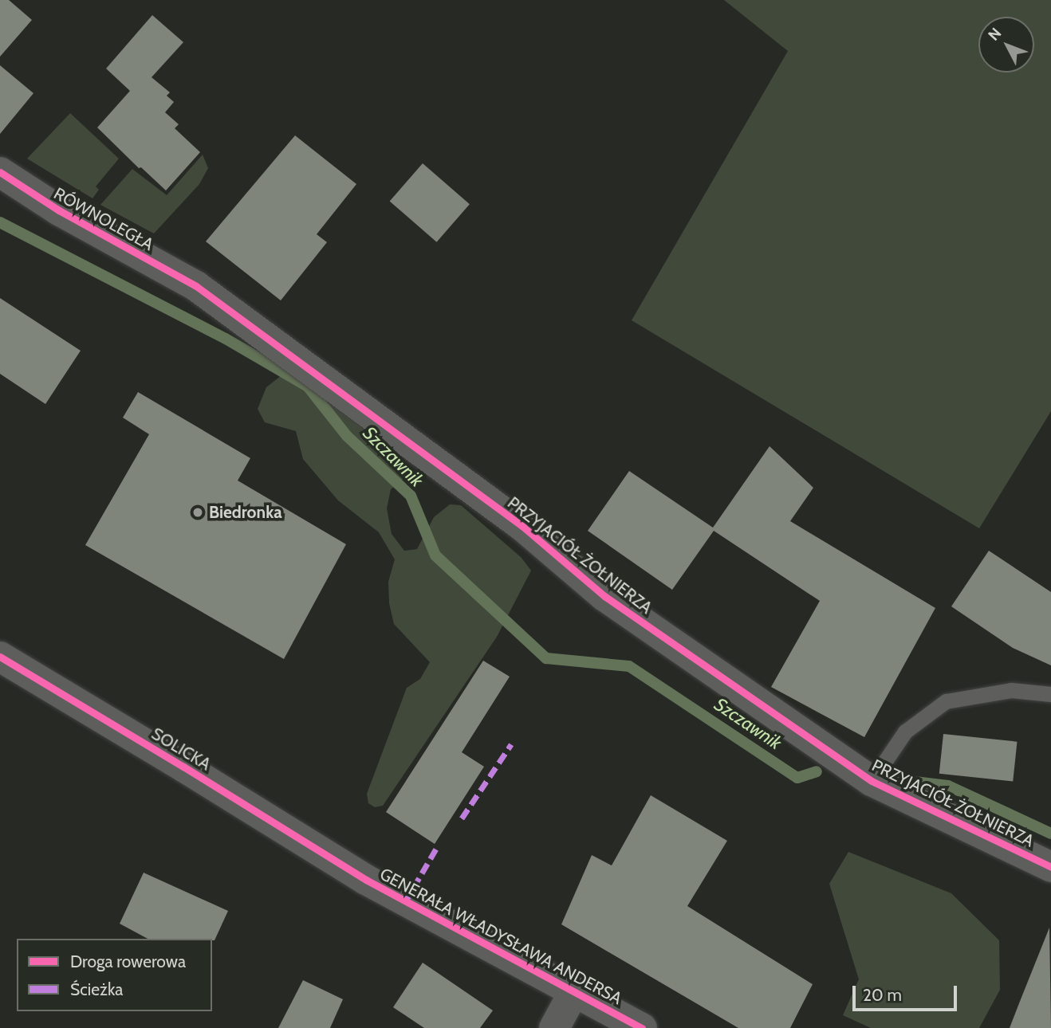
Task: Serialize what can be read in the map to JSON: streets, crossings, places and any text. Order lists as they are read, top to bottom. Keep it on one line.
{"streets":{"street":["RÓWNOLEGŁA","PRZYJACIÓŁ ŻOŁNIERZA","SOLICKA","GENERAŁA WŁADYSŁAWA ANDERSA"]},"crossings":[["RÓWNOLEGŁA","PRZYJACIÓŁ ŻOŁNIERZA"],["SOLICKA","GENERAŁA WŁADYSŁAWA ANDERSA"]],"water":["Szczawnik"],"places":["Biedronka"],"legend":["Droga rowerowa","Ścieżka"],"scale_bar":"20 m","north":"top left"}
